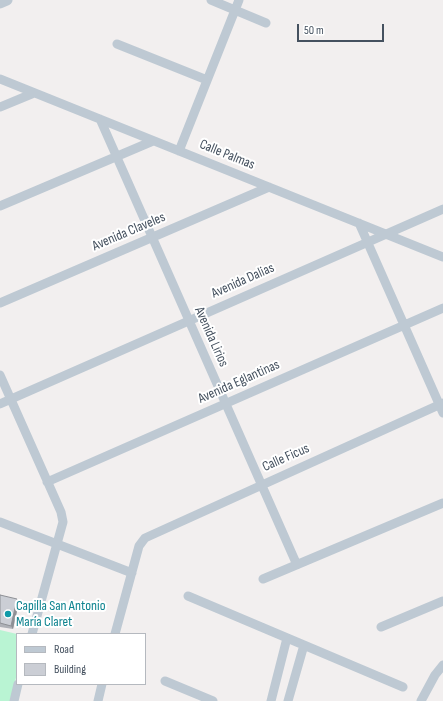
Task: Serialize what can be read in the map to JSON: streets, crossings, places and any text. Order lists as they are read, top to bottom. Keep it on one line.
{"streets":{"street":["Calle Palmas","Avenida Claveles","Avenida Dalias","Avenida Lirios","Avenida Eglantinas","Calle Ficus"]},"crossings":[["Calle Palmas","Avenida Claveles"],["Calle Palmas","Avenida Dalias"],["Calle Palmas","Avenida Lirios"],["Avenida Claveles","Avenida Lirios"],["Avenida Dalias","Avenida Lirios"],["Avenida Lirios","Avenida Eglantinas"],["Avenida Lirios","Calle Ficus"]],"places":["Capilla San Antonio María Claret"],"legend":["Road","Building"],"scale_bar":"50 m"}
